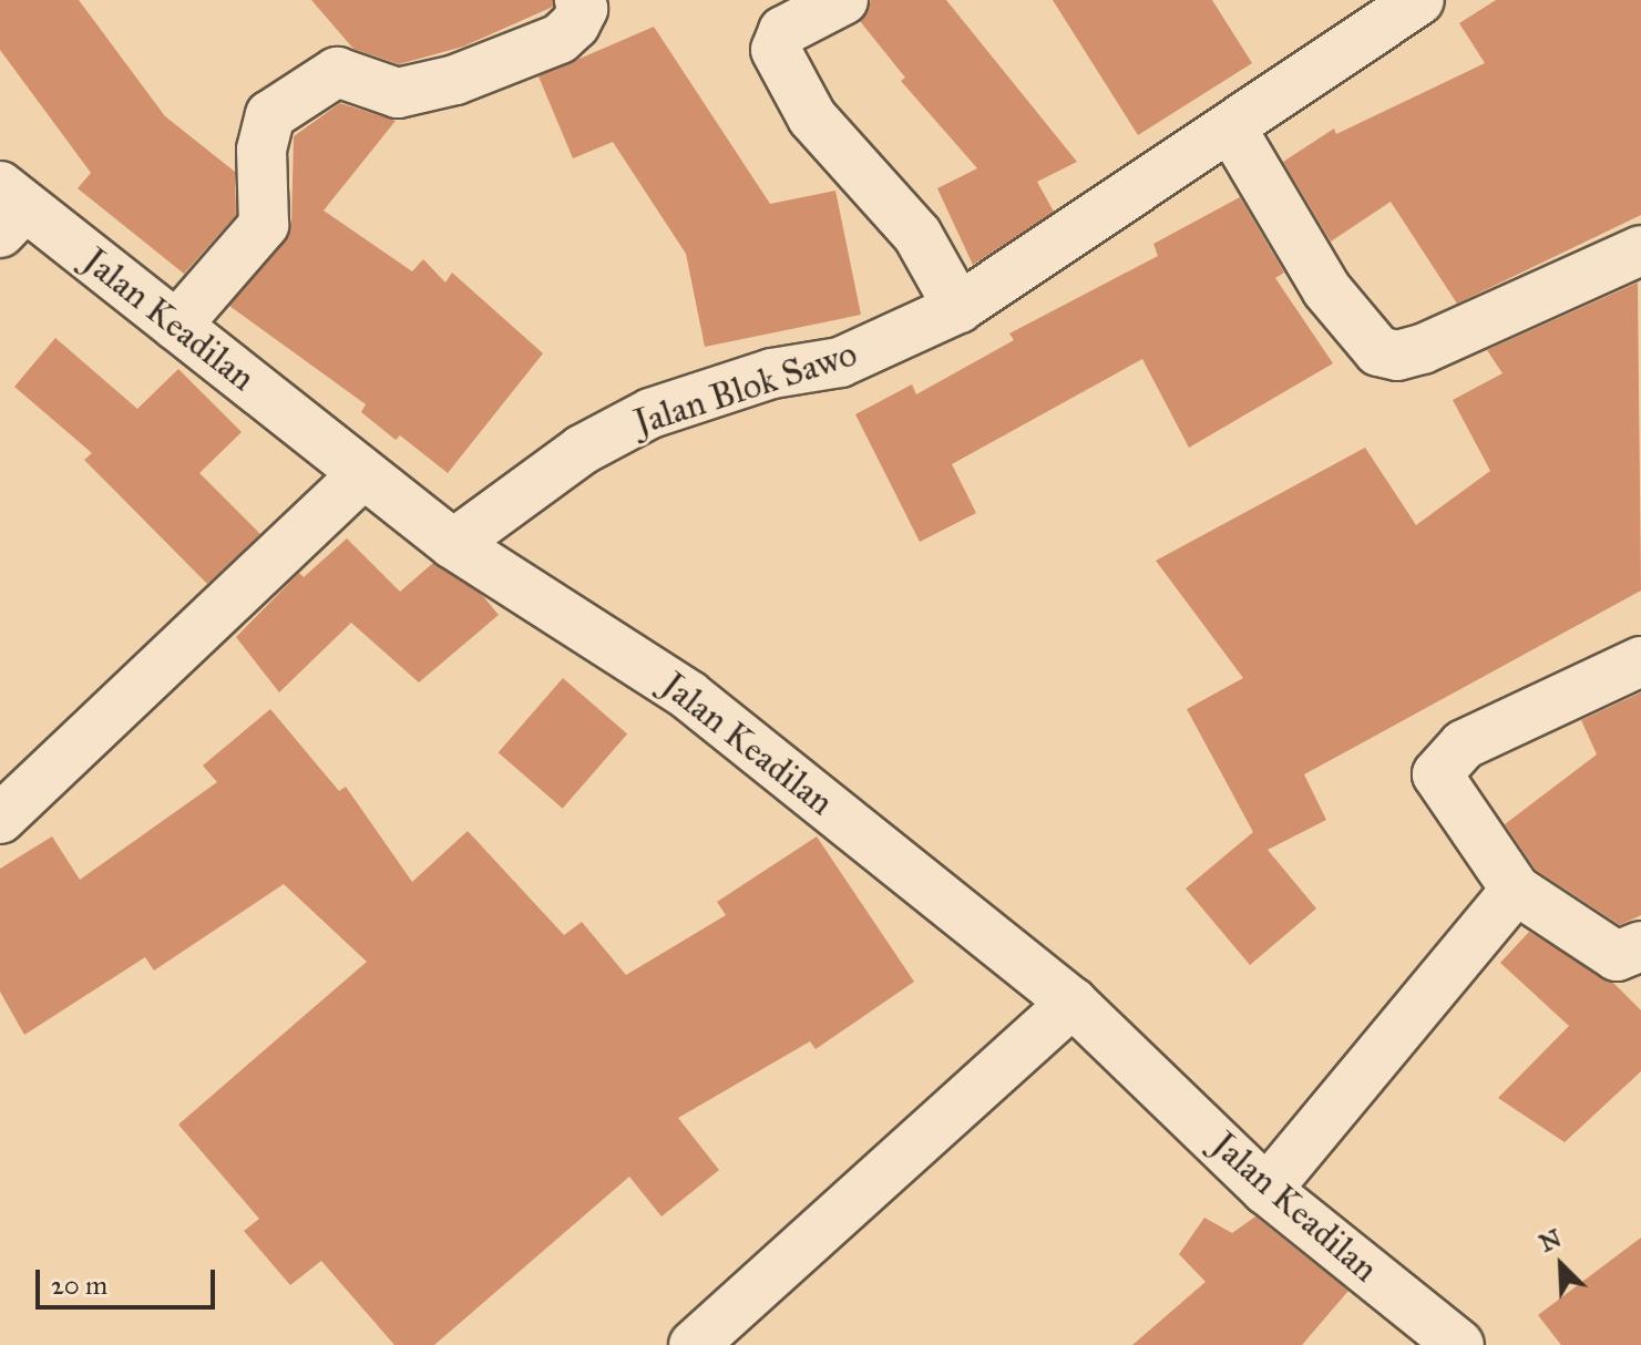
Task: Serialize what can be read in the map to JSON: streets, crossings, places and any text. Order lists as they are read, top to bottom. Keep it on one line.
{"streets":{"street":["Jalan Keadilan","Jalan Blok Sawo"]},"crossings":[["Jalan Keadilan","Jalan Blok Sawo"]],"scale_bar":"20 m","north":"top left"}
